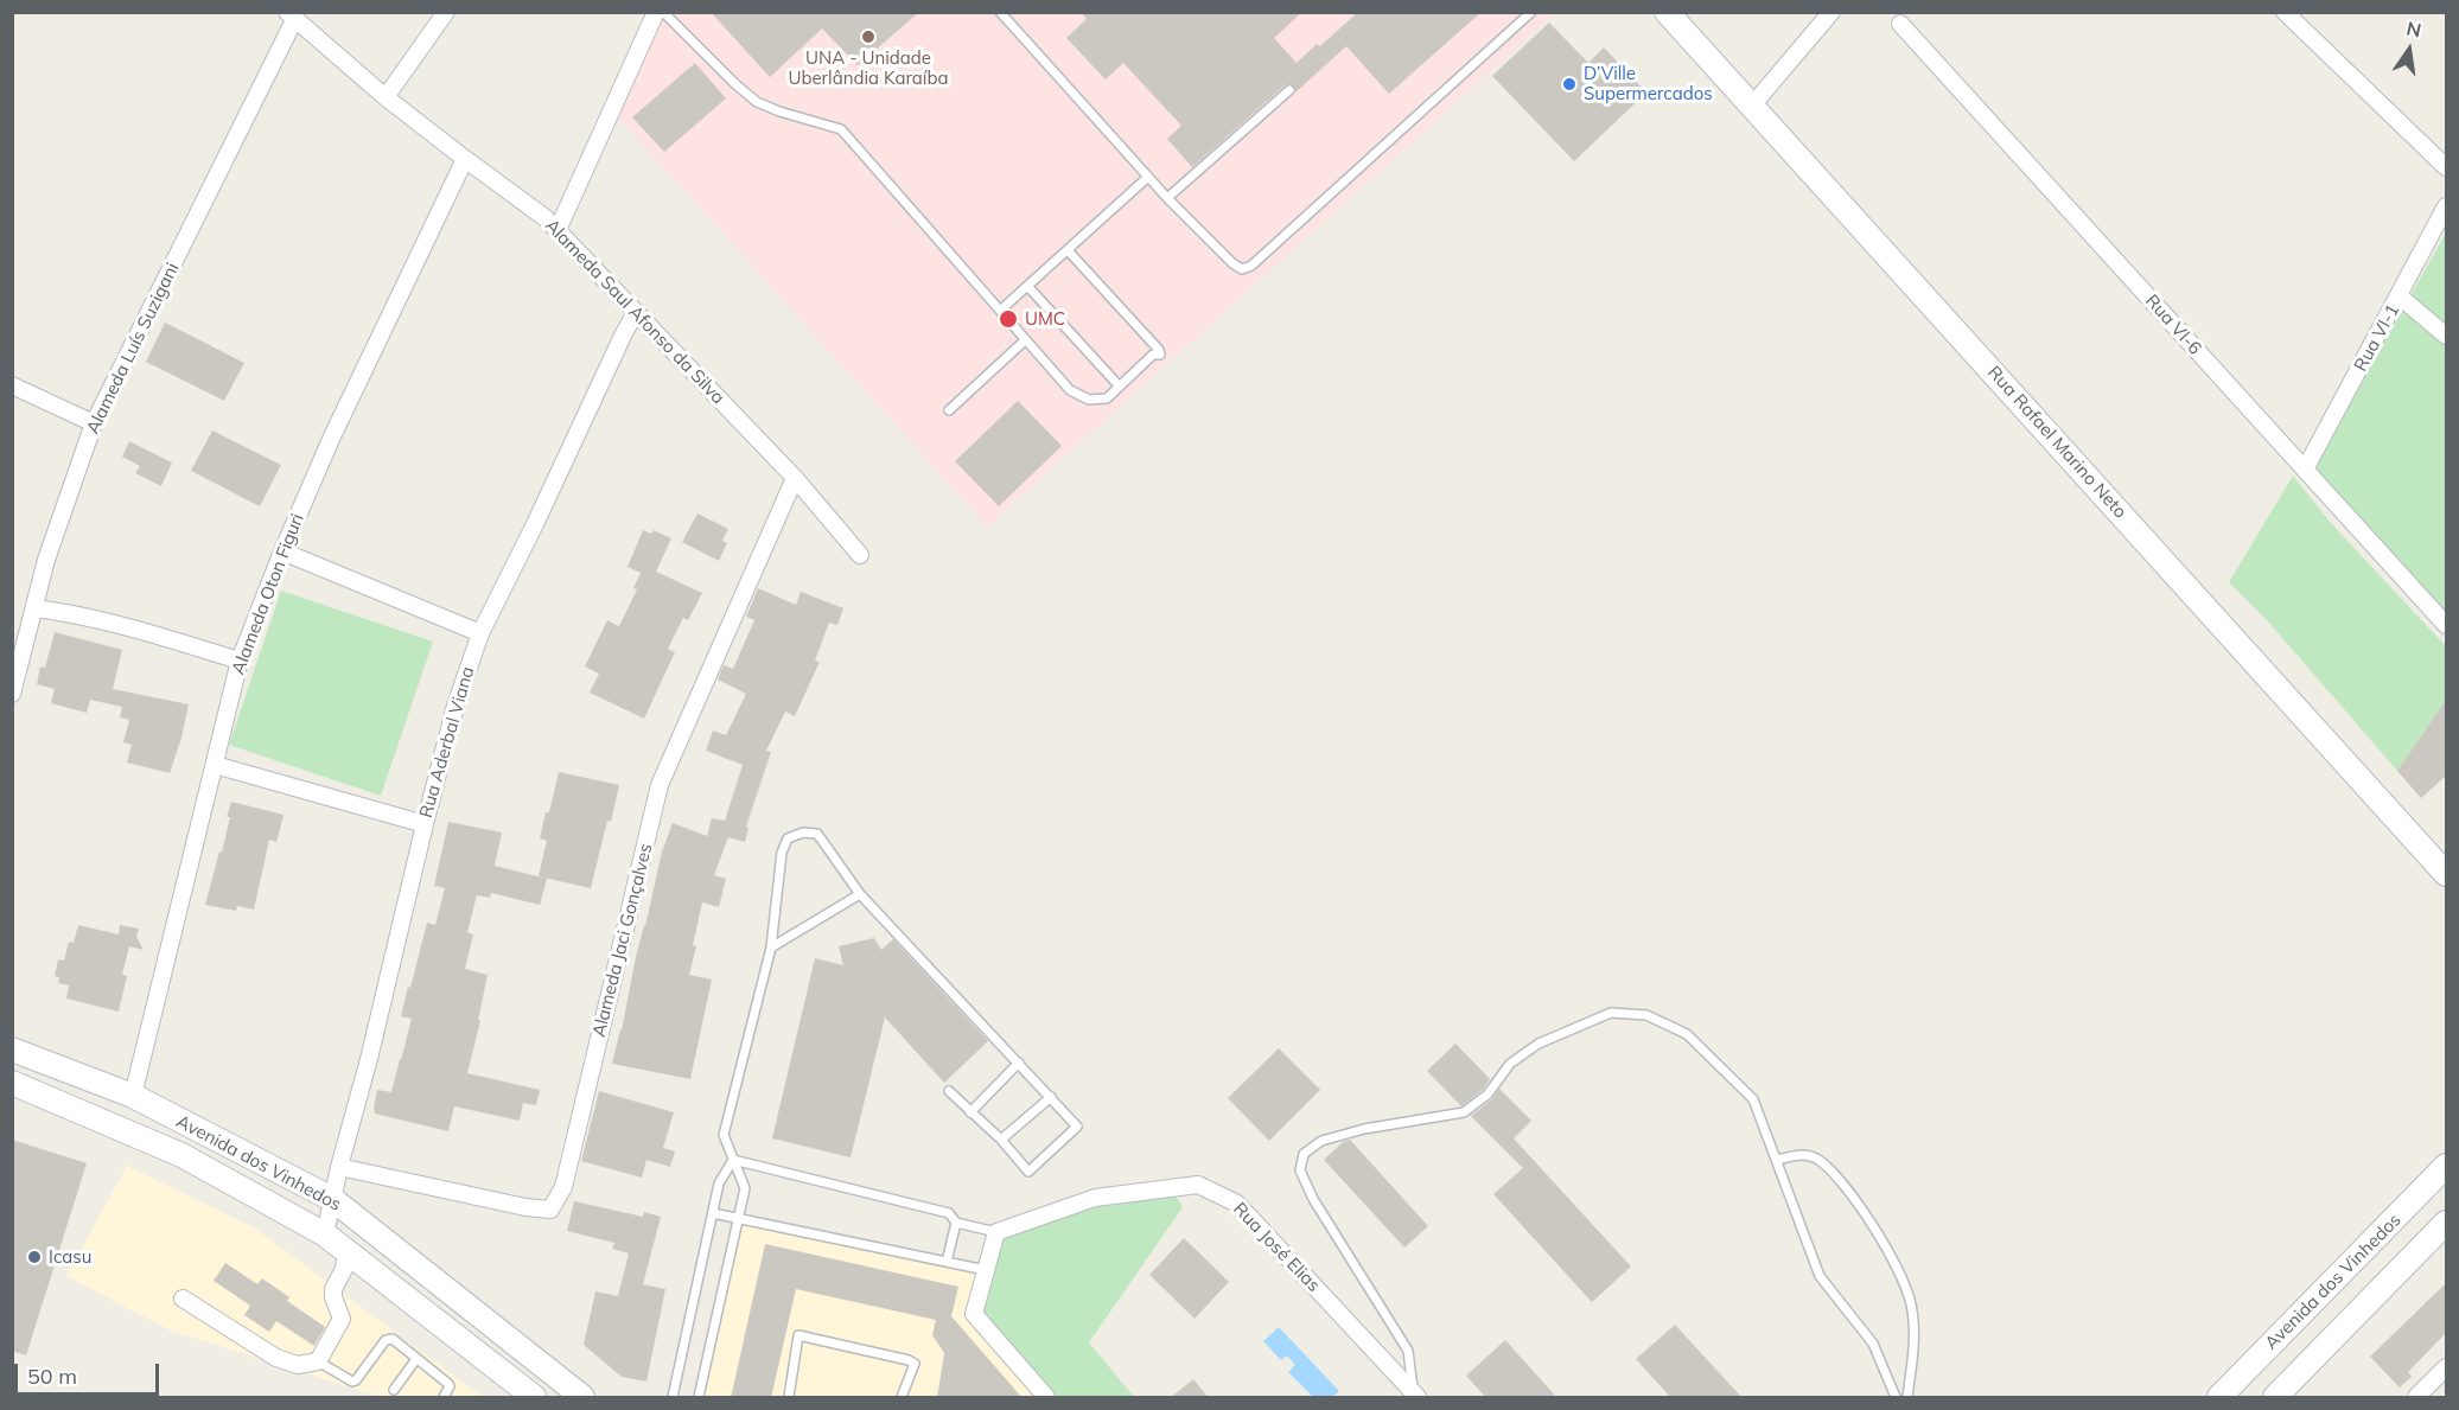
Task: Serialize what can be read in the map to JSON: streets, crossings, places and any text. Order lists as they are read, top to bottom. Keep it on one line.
{"streets":{"main road":["Rua Rafael Marino Neto","Avenida dos Vinhedos"],"street":["Alameda Saul Afonso da Silva","Rua VI-6","Rua VI-1","Alameda Luís Suzigani","Alameda Oton Figuri","Rua Aderbal Viana","Alameda Jaci Gonçalves","Rua José Elias"]},"crossings":[["Alameda Saul Afonso da Silva","Alameda Luís Suzigani"],["Alameda Saul Afonso da Silva","Alameda Oton Figuri"],["Alameda Saul Afonso da Silva","Rua Aderbal Viana"],["Alameda Saul Afonso da Silva","Alameda Jaci Gonçalves"],["Rua VI-6","Rua VI-1"],["Alameda Oton Figuri","Avenida dos Vinhedos"],["Rua Aderbal Viana","Alameda Jaci Gonçalves"],["Rua Aderbal Viana","Avenida dos Vinhedos"]],"places":["UNA - Unidade Uberlândia Karaíba","D’Ville Supermercados","UMC","Icasu"],"scale_bar":"50 m","north":"top"}
